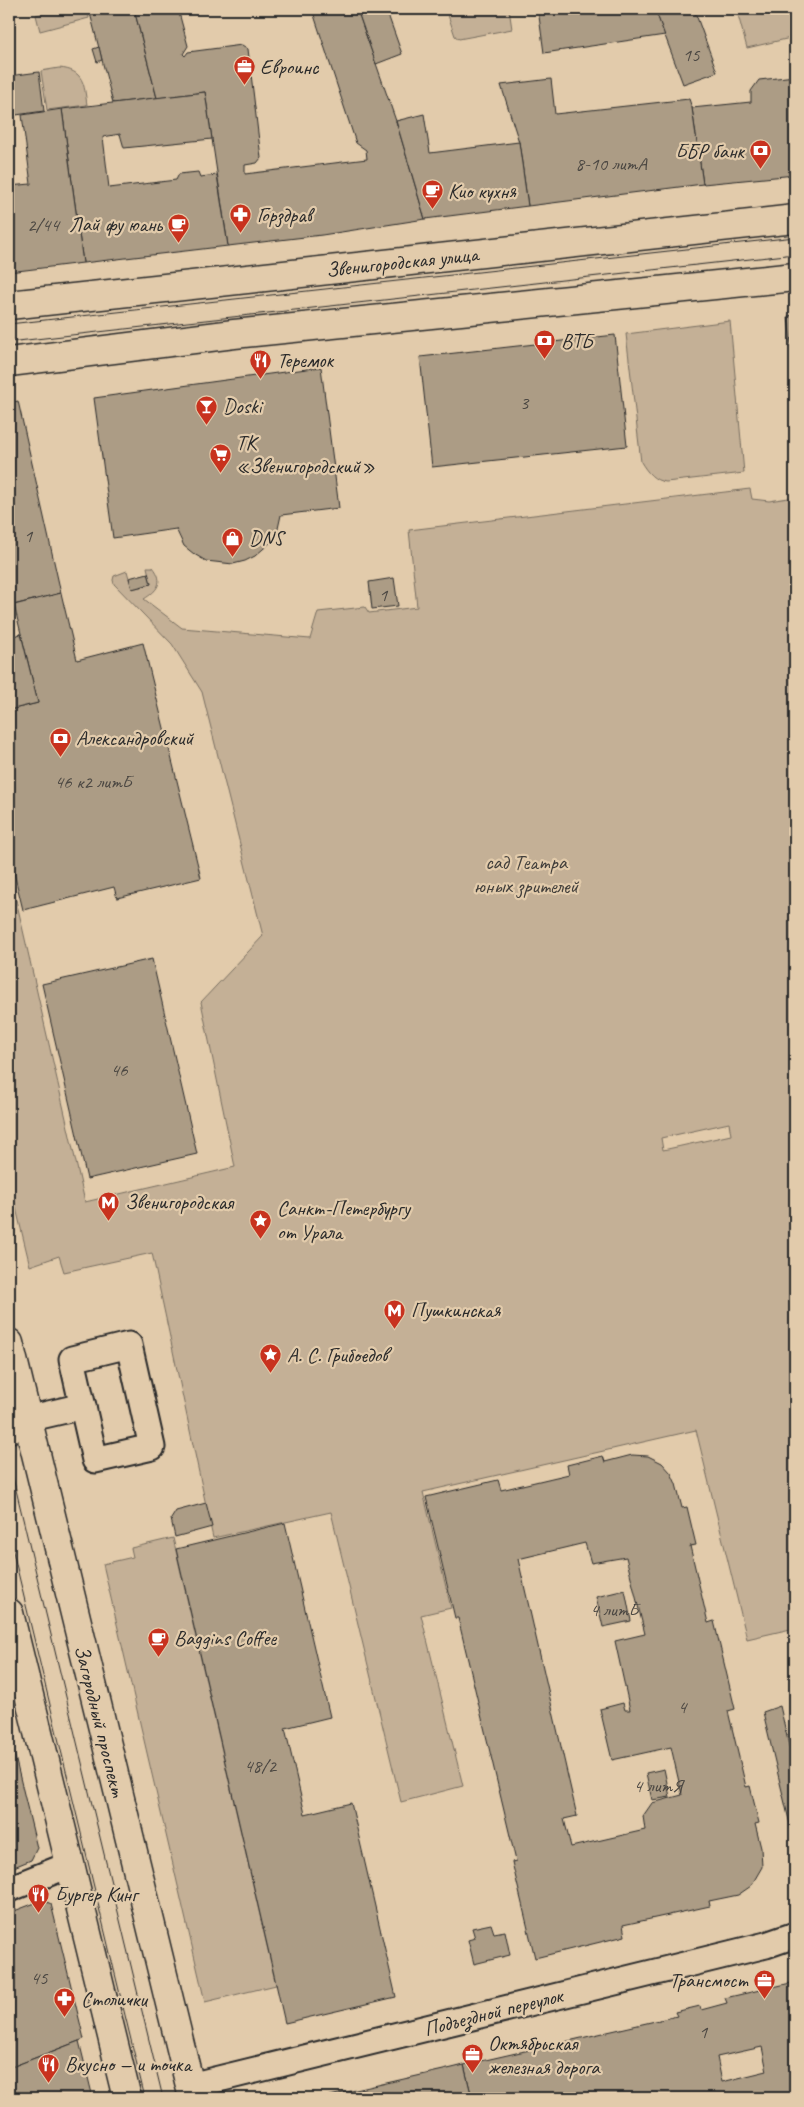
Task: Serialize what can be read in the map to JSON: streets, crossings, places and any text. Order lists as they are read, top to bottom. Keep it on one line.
{"streets":{"main road":["Звенигородская улица","Загородный проспект"],"street":["Подъездной переулок"]},"crossings":[["Загородный проспект","Подъездной переулок"]],"parks":["сад Театра юных зрителей"],"places":{"office":["Евроинс","Трансмост","Октябрьская железная дорога"],"bank":["ББР банк","ВТБ","Александровский"],"cafe":["Кио кухня","Лай фу юань","Baggins Coffee"],"pharmacy":["Горздрав","Столички"],"restaurant":["Теремок","Бургер Кинг","Вкусно — и точка"],"bar":["Doski"],"supermarket":["ТК «Звенигородский»"],"shop":["DNS"],"metro station":["Звенигородская","Пушкинская"],"place":["Санкт-Петербургу от Урала","А. С. Грибоедов"]},"house_numbers":["15","8-10 литА","2/44","3","1","1","46 к2 литБ","46","4 литБ","4","48/2","4 литЯ","45","1"]}
